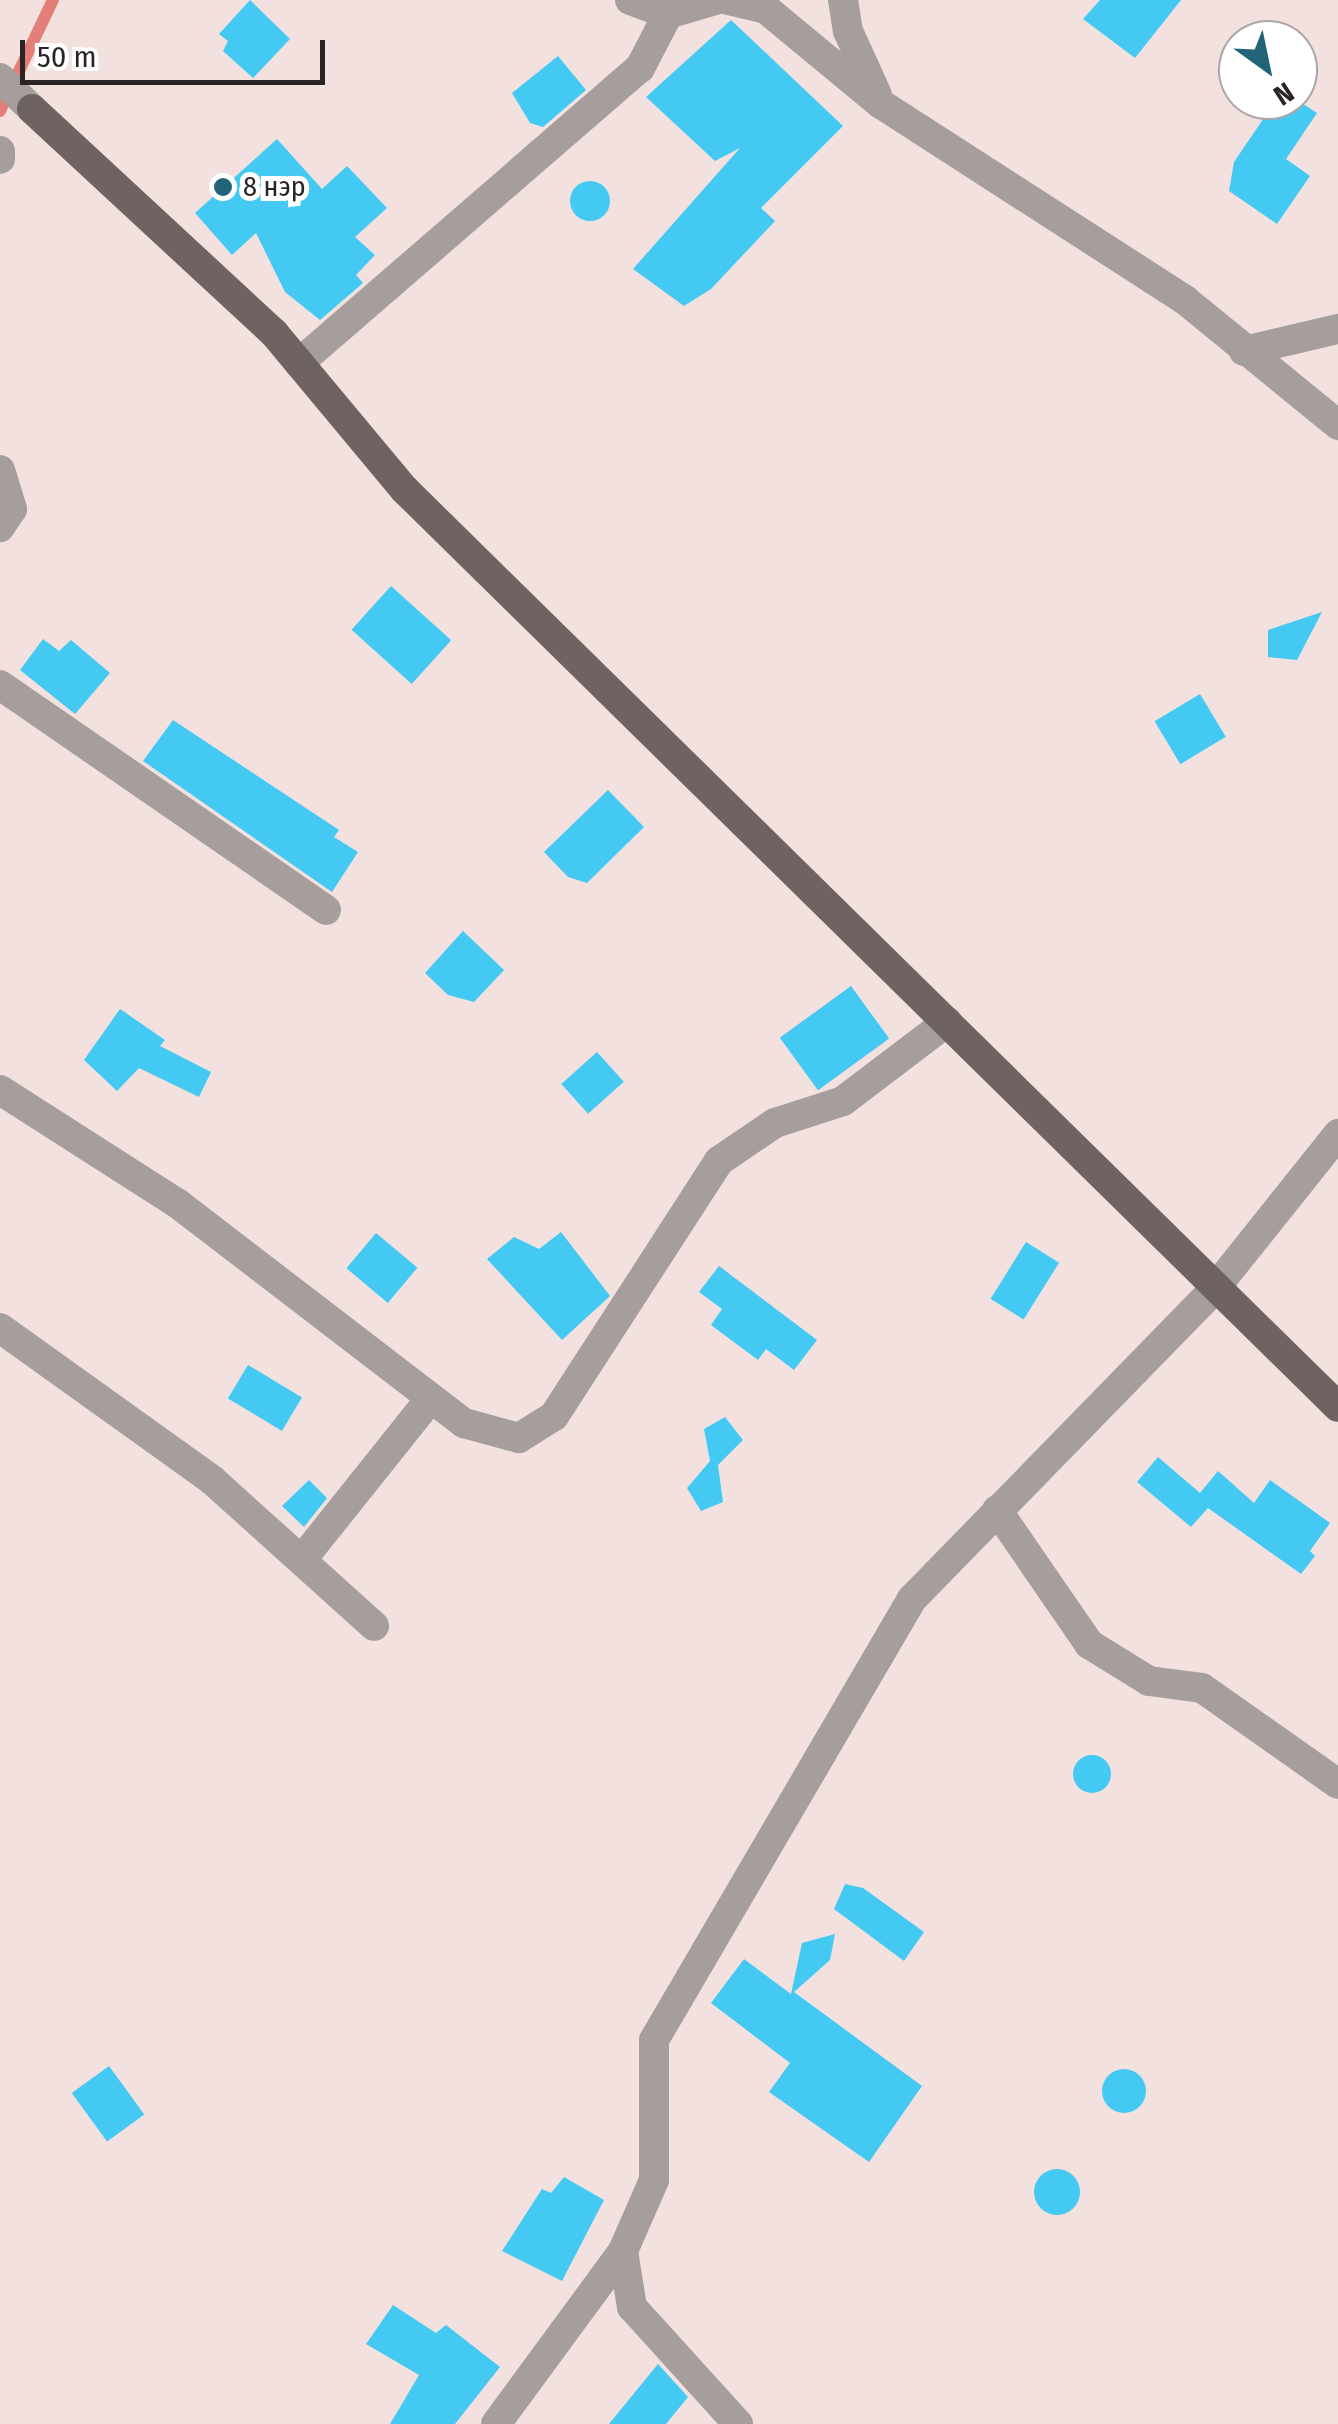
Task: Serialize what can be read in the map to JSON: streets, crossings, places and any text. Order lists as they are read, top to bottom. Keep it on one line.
{"places":["8 нэр"],"scale_bar":"50 m","north":"bottom right"}
